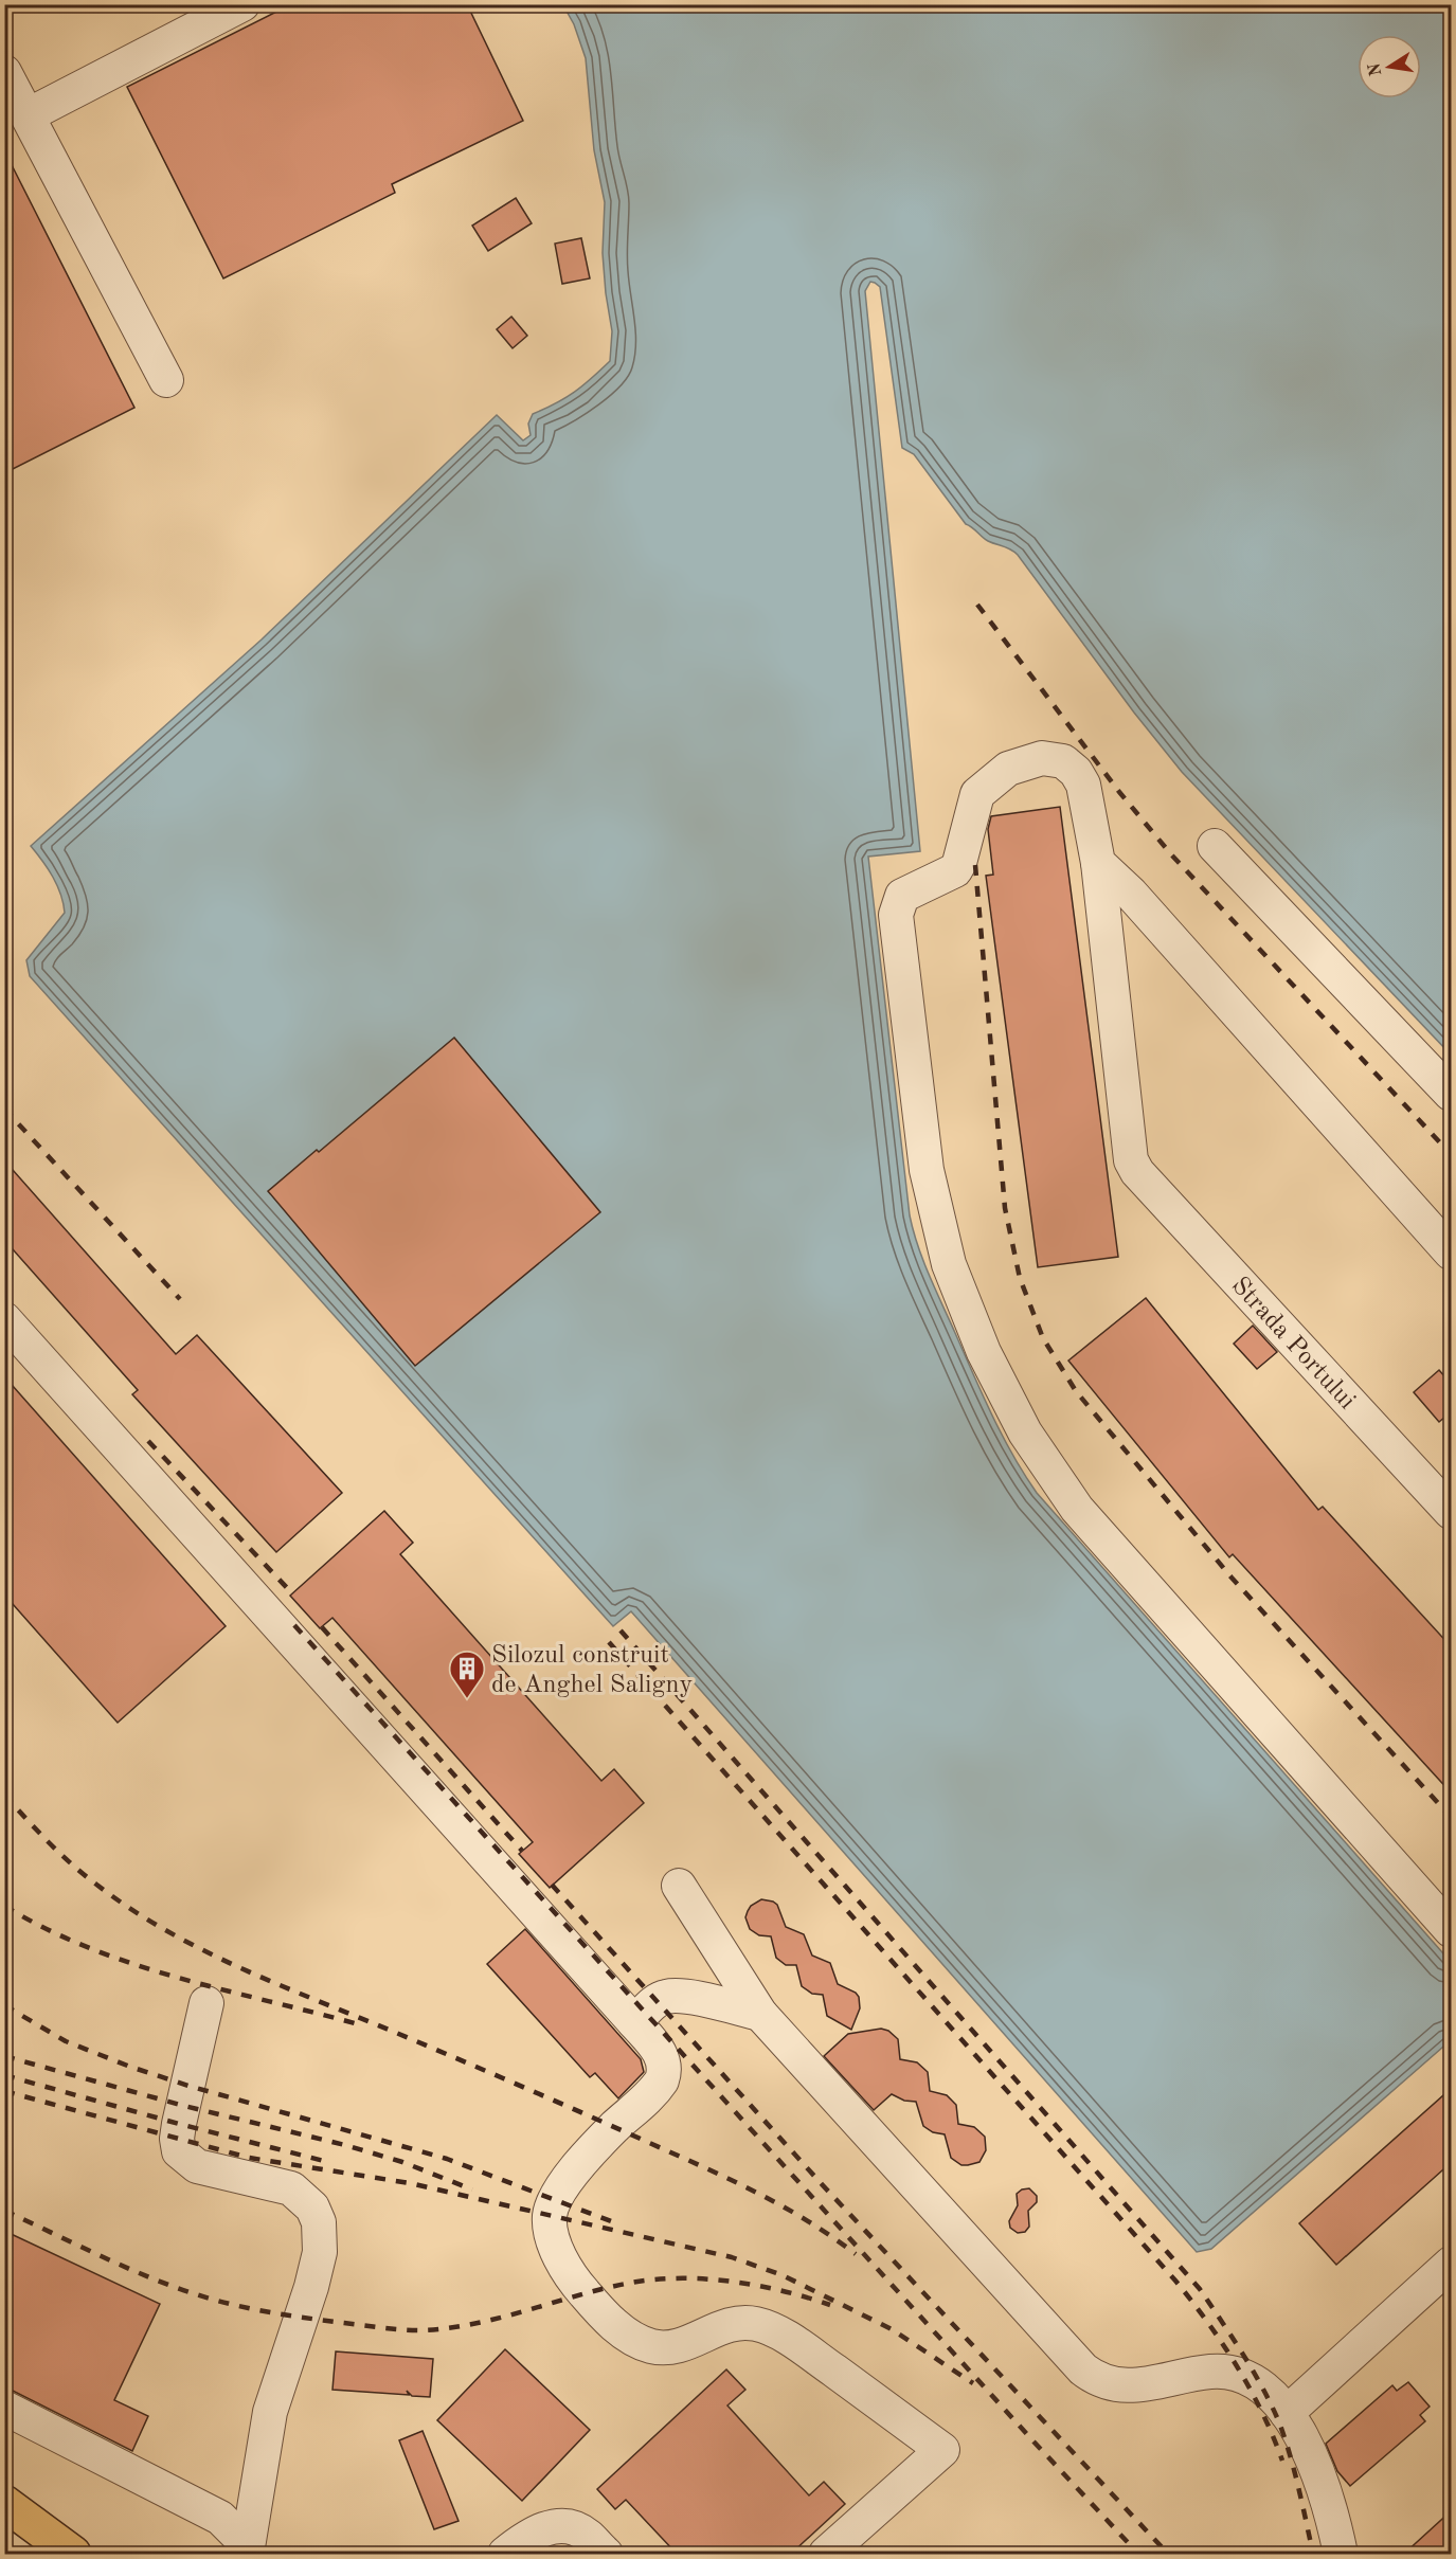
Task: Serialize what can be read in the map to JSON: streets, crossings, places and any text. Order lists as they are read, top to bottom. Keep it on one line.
{"streets":{"lane":["Strada Portului"]},"places":{"building":["Silozul construit de Anghel Saligny"]},"north":"left"}
